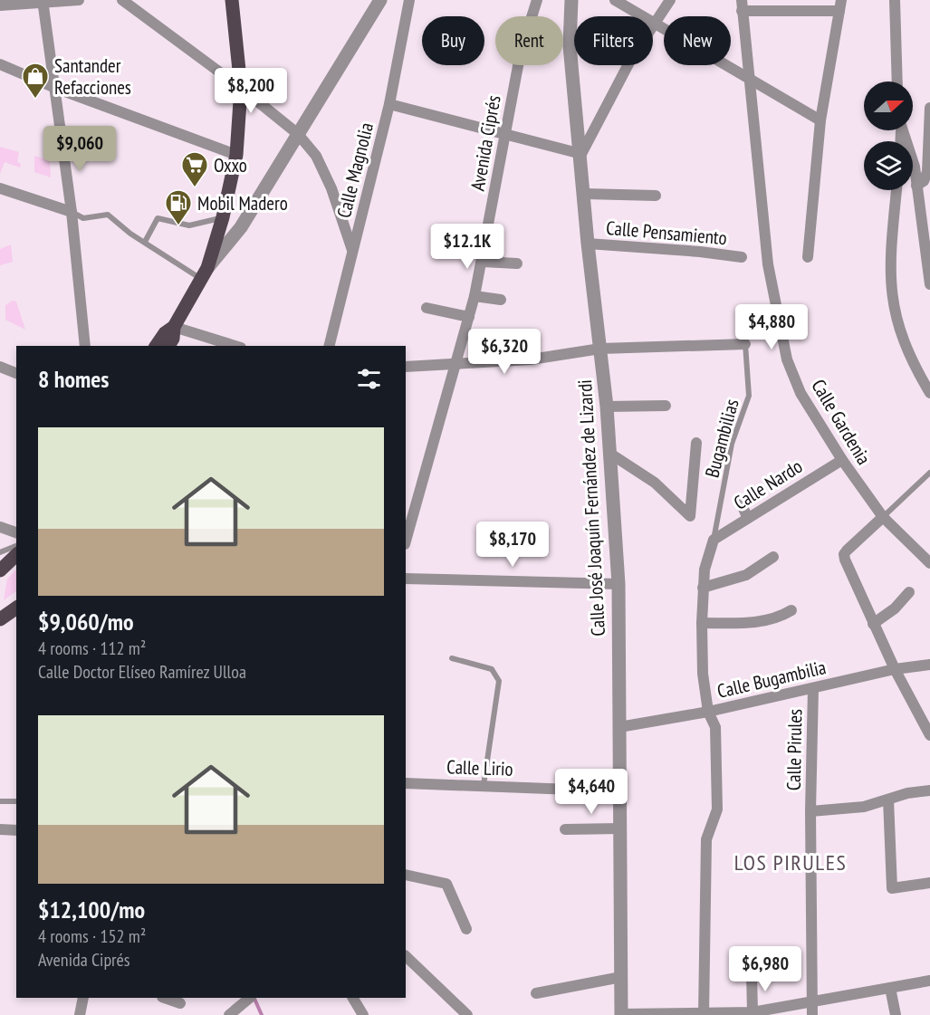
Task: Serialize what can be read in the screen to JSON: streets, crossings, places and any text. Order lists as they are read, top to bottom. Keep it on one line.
{"streets":{"street":["Avenida Ciprés","Calle Magnolia","Calle Pensamiento","Calle Gardenia","Calle Nardo","Calle José Joaquín Fernández de Lizardi","Calle Bugambilia","Calle Pirules","Calle Lirio"],"lane":["Bugambilias"]},"crossings":[["Calle Pensamiento","Calle José Joaquín Fernández de Lizardi"],["Calle Gardenia","Calle Nardo"],["Bugambilias","Calle Nardo"],["Calle José Joaquín Fernández de Lizardi","Calle Bugambilia"],["Calle José Joaquín Fernández de Lizardi","Calle Lirio"],["Calle Bugambilia","Calle Pirules"]],"districts":["LOS PIRULES"],"places":{"shop":["Santander Refacciones"],"supermarket":["Oxxo"],"fuel station":["Mobil Madero"]},"north":"right","page":{"chip":["Buy","Rent","Filters","New"],"price":["$8,200","$9,060","$12.1K","$4,880","$6,320","$8,170","$4,640","$6,980"],"heading":"8 homes","list":[{"name":"$9,060/mo","note":"4 rooms · 112 m² · Calle Doctor Elíseo Ramírez Ulloa"},{"name":"$12,100/mo","note":"4 rooms · 152 m² · Avenida Ciprés"}]}}
